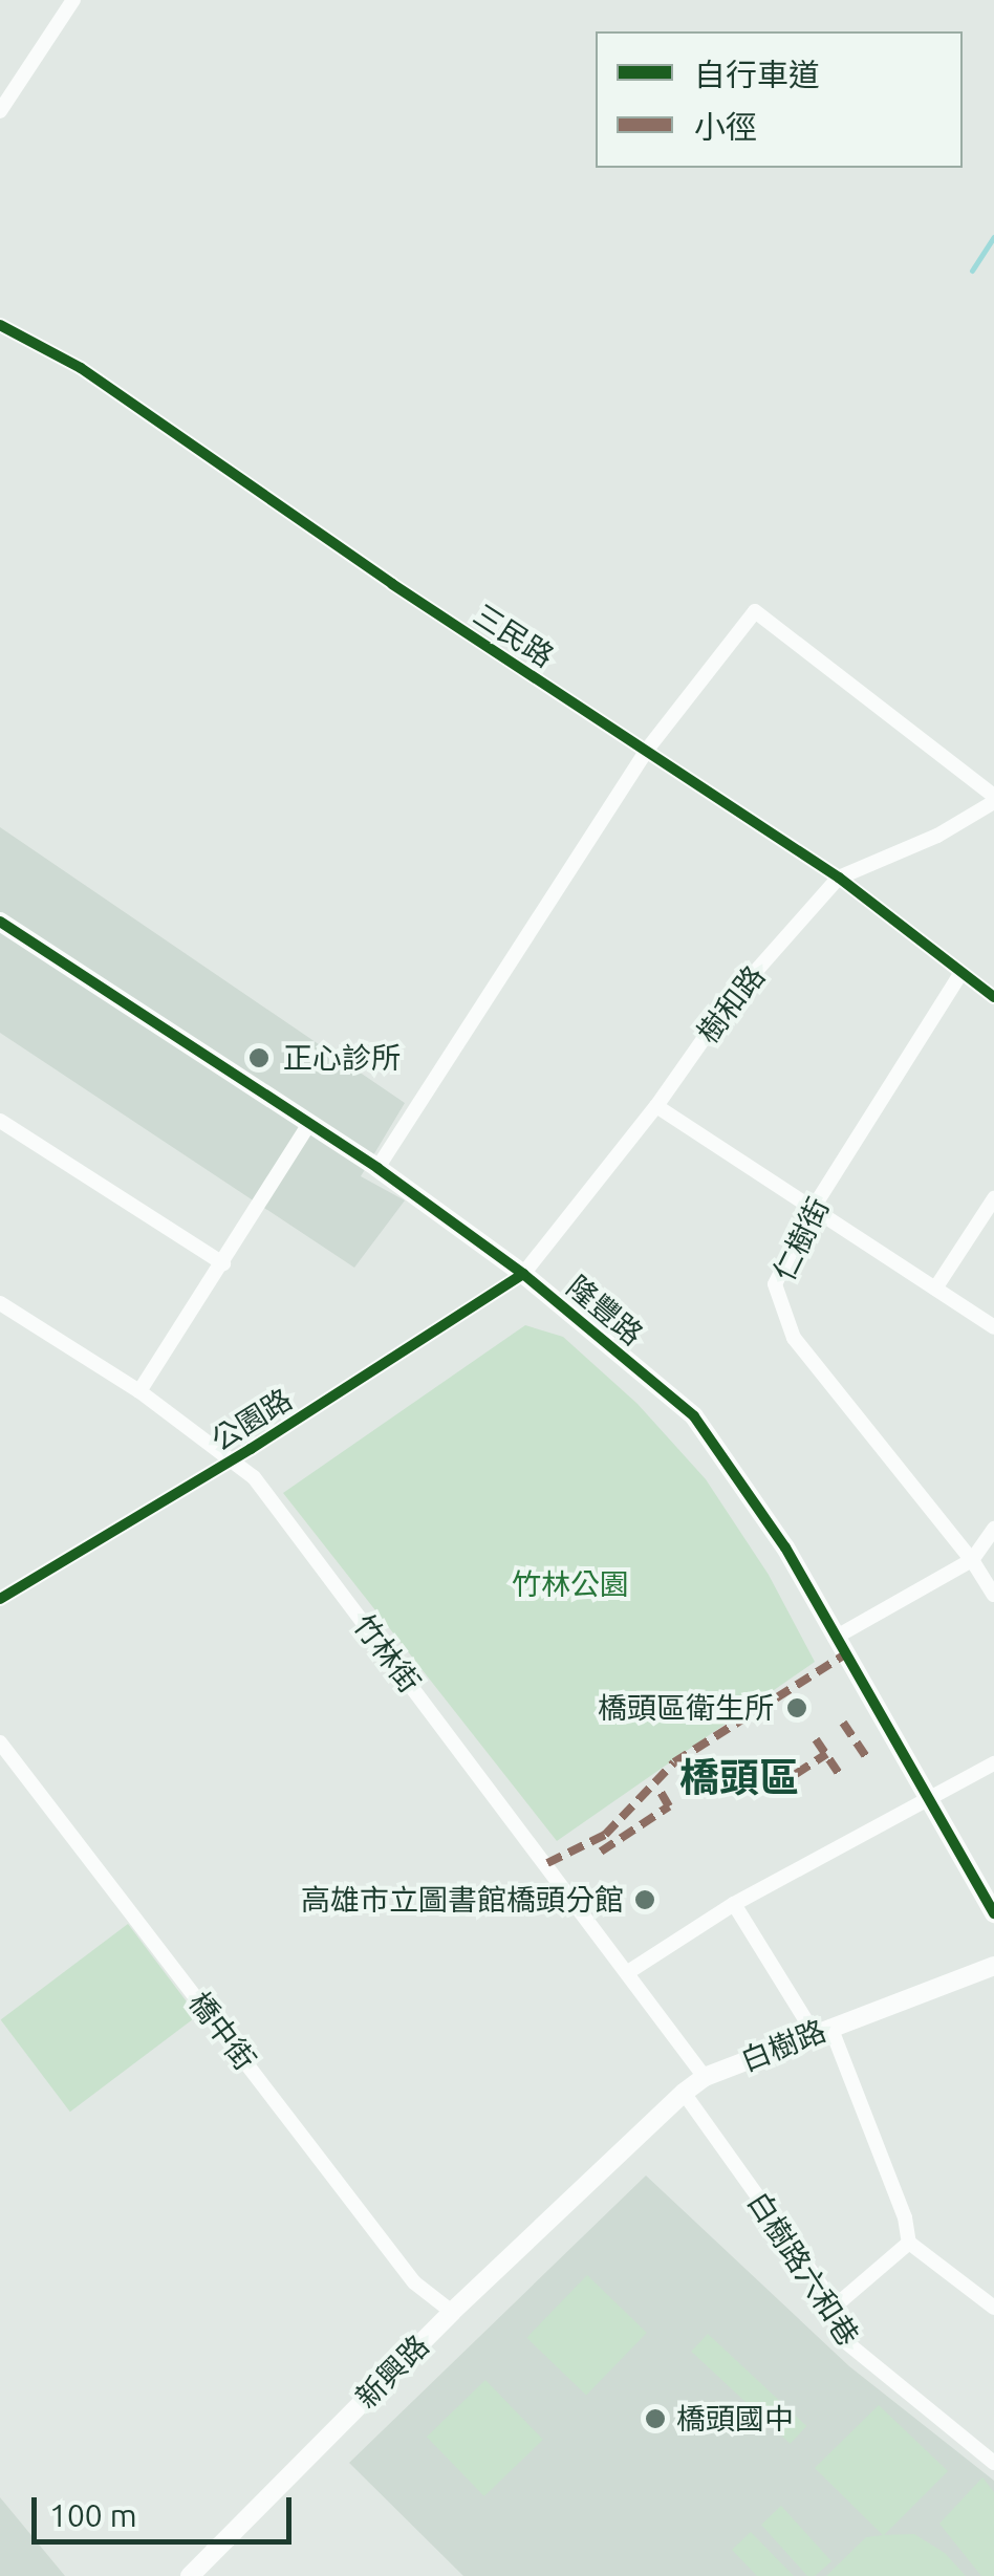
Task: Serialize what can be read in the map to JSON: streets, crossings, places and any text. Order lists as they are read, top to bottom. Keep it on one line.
{"streets":{"street":["三民路","樹和路","仁樹街","隆豐路","公園路","竹林街","橋中街","白樹路","白樹路六和巷","新興路"]},"crossings":[["三民路","樹和路"],["三民路","仁樹街"],["樹和路","隆豐路"],["樹和路","公園路"],["隆豐路","公園路"],["公園路","竹林街"],["竹林街","白樹路"],["橋中街","新興路"],["白樹路","白樹路六和巷"],["白樹路","新興路"]],"districts":["橋頭區"],"parks":["竹林公園"],"places":["正心診所","橋頭區衛生所","高雄市立圖書館橋頭分館","橋頭國中"],"legend":["自行車道","小徑"],"scale_bar":"100 m"}
